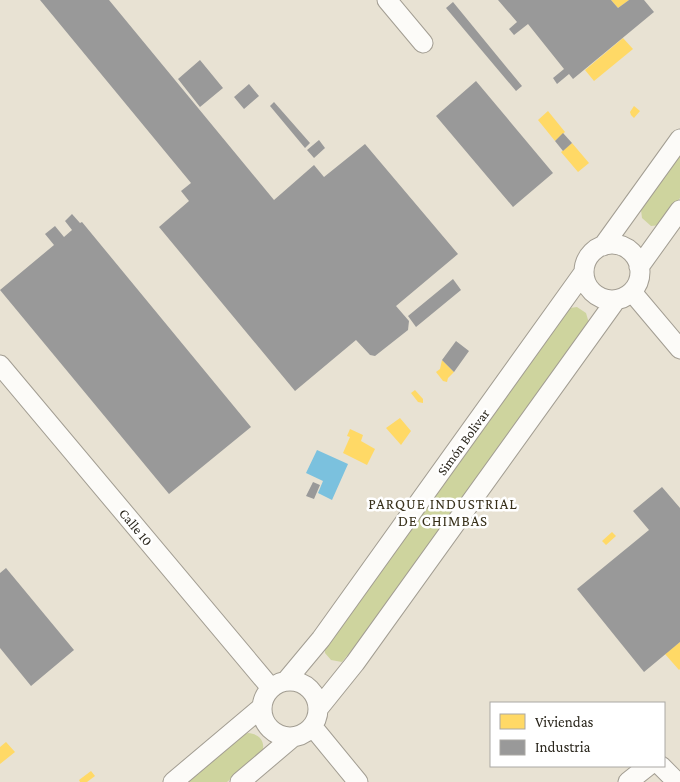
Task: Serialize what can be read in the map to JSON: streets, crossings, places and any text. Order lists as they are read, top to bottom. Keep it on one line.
{"streets":{"street":["Simón Bolivar","Calle 10"]},"crossings":[["Simón Bolivar","Calle 10"]],"districts":["PARQUE INDUSTRIAL DE CHIMBAS"],"legend":["Viviendas","Industria"]}
